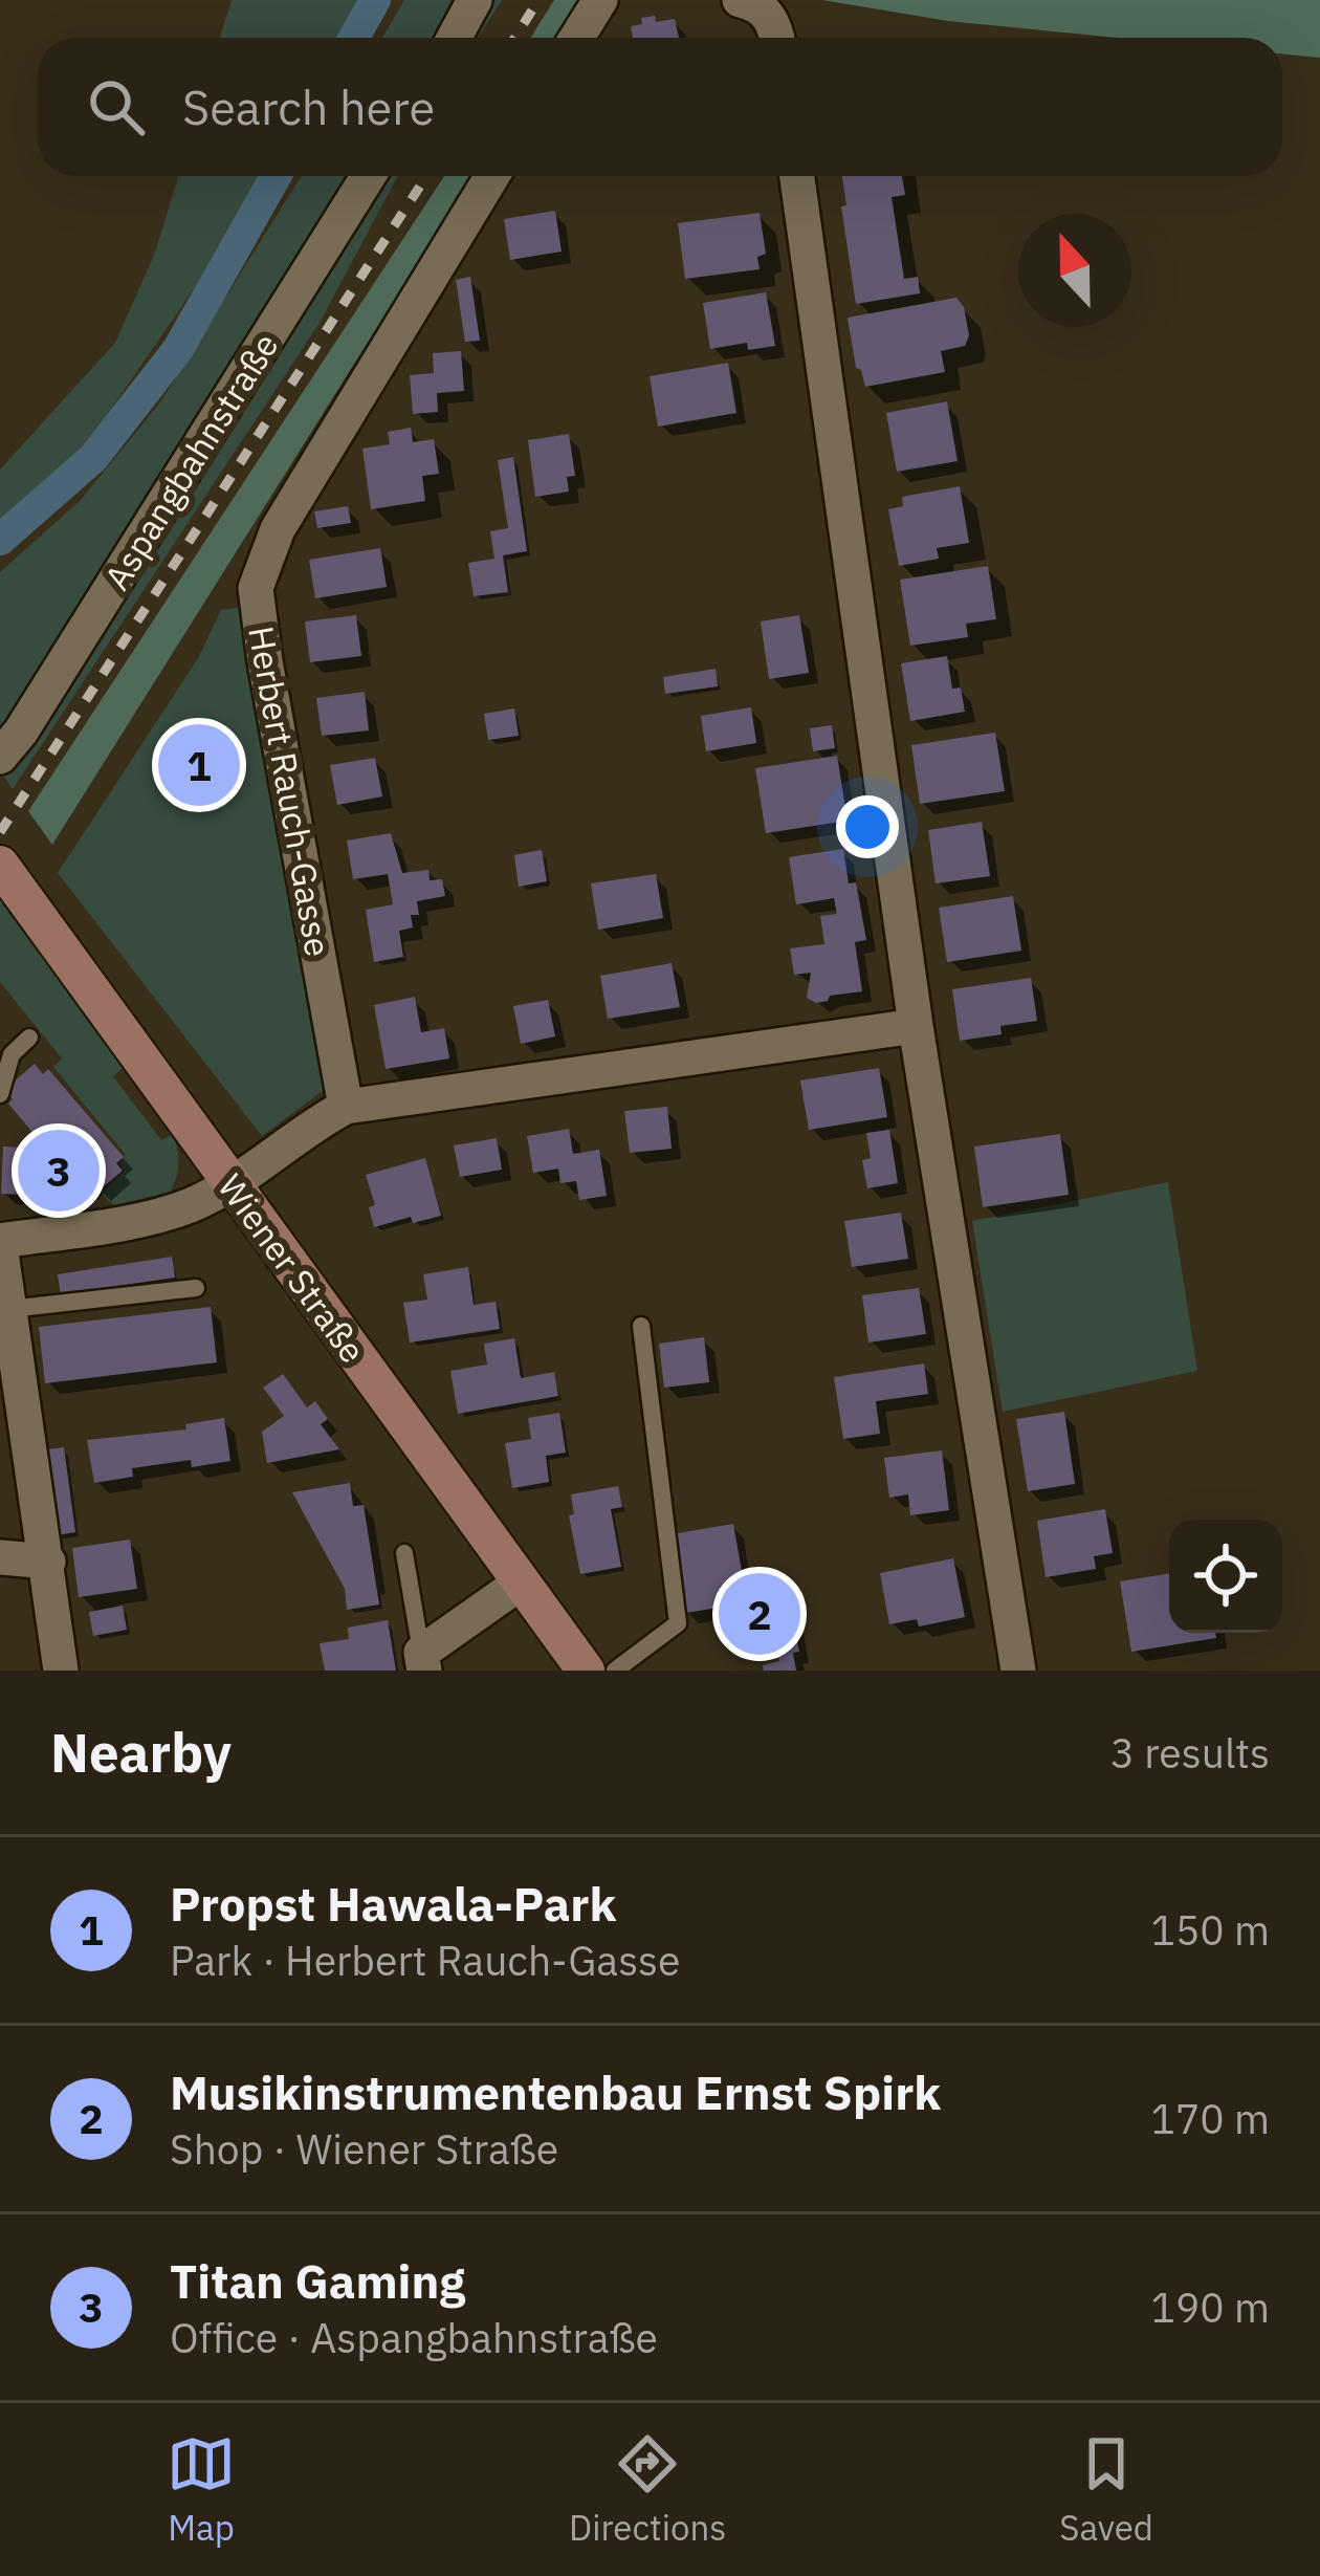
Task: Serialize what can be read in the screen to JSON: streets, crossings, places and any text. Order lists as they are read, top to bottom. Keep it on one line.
{"streets":{"main road":["Wiener Straße"],"street":["Aspangbahnstraße","Herbert Rauch-Gasse"]},"north":"top","page":{"search":"Search here","pins":["1","3","2"],"heading":["Nearby","3 results"],"list":[{"mark":"1","name":"Propst Hawala-Park","note":"Park · Herbert Rauch-Gasse","value":"150 m"},{"mark":"2","name":"Musikinstrumentenbau Ernst Spirk","note":"Shop · Wiener Straße","value":"170 m"},{"mark":"3","name":"Titan Gaming","note":"Office · Aspangbahnstraße","value":"190 m"}],"nav":["Map","Directions","Saved"]}}
